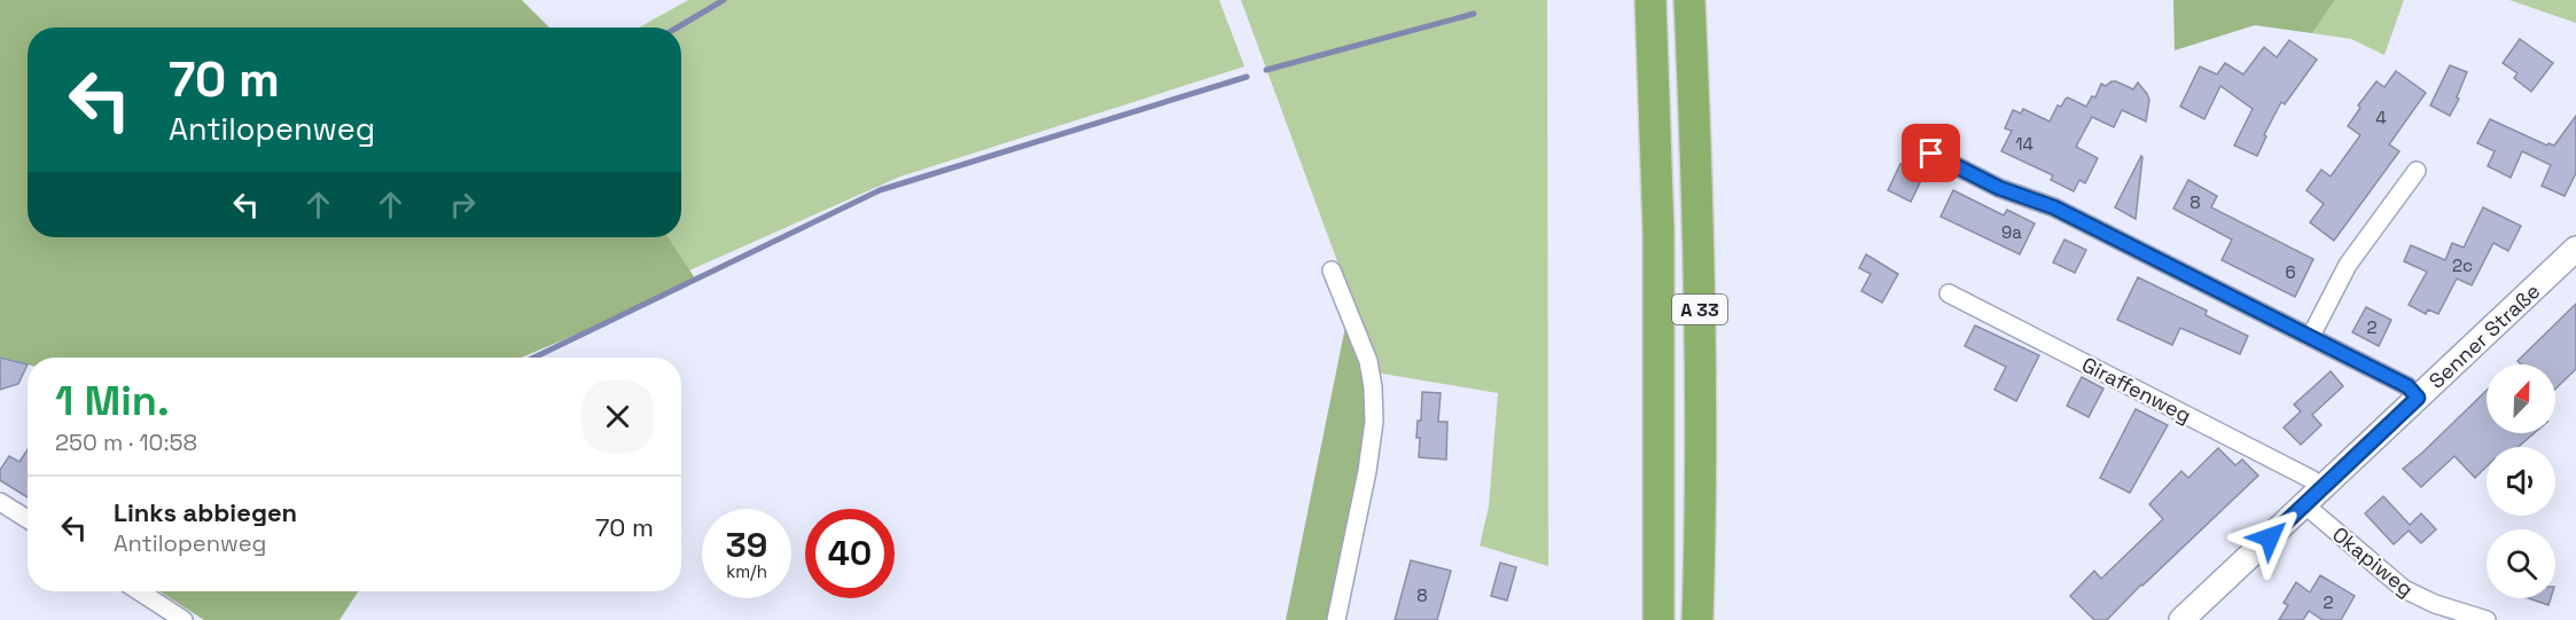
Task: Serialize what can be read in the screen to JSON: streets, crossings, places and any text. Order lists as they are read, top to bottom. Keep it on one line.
{"streets":{"highway":["A 33"],"street":["Senner Straße","Giraffenweg","Okapiweg"]},"crossings":[["Senner Straße","Giraffenweg"],["Senner Straße","Okapiweg"],["Giraffenweg","Okapiweg"]],"house_numbers":["4","14","8","9a","2c","6","2","8","2"],"north":"top right","page":{"turn":["70 m","Antilopenweg"],"heading":["1 Min.","250 m · 10:58"],"list":[{"name":"Links abbiegen","note":"Antilopenweg","value":"70 m"}],"speed":"39 km/h","limit":"40"}}
